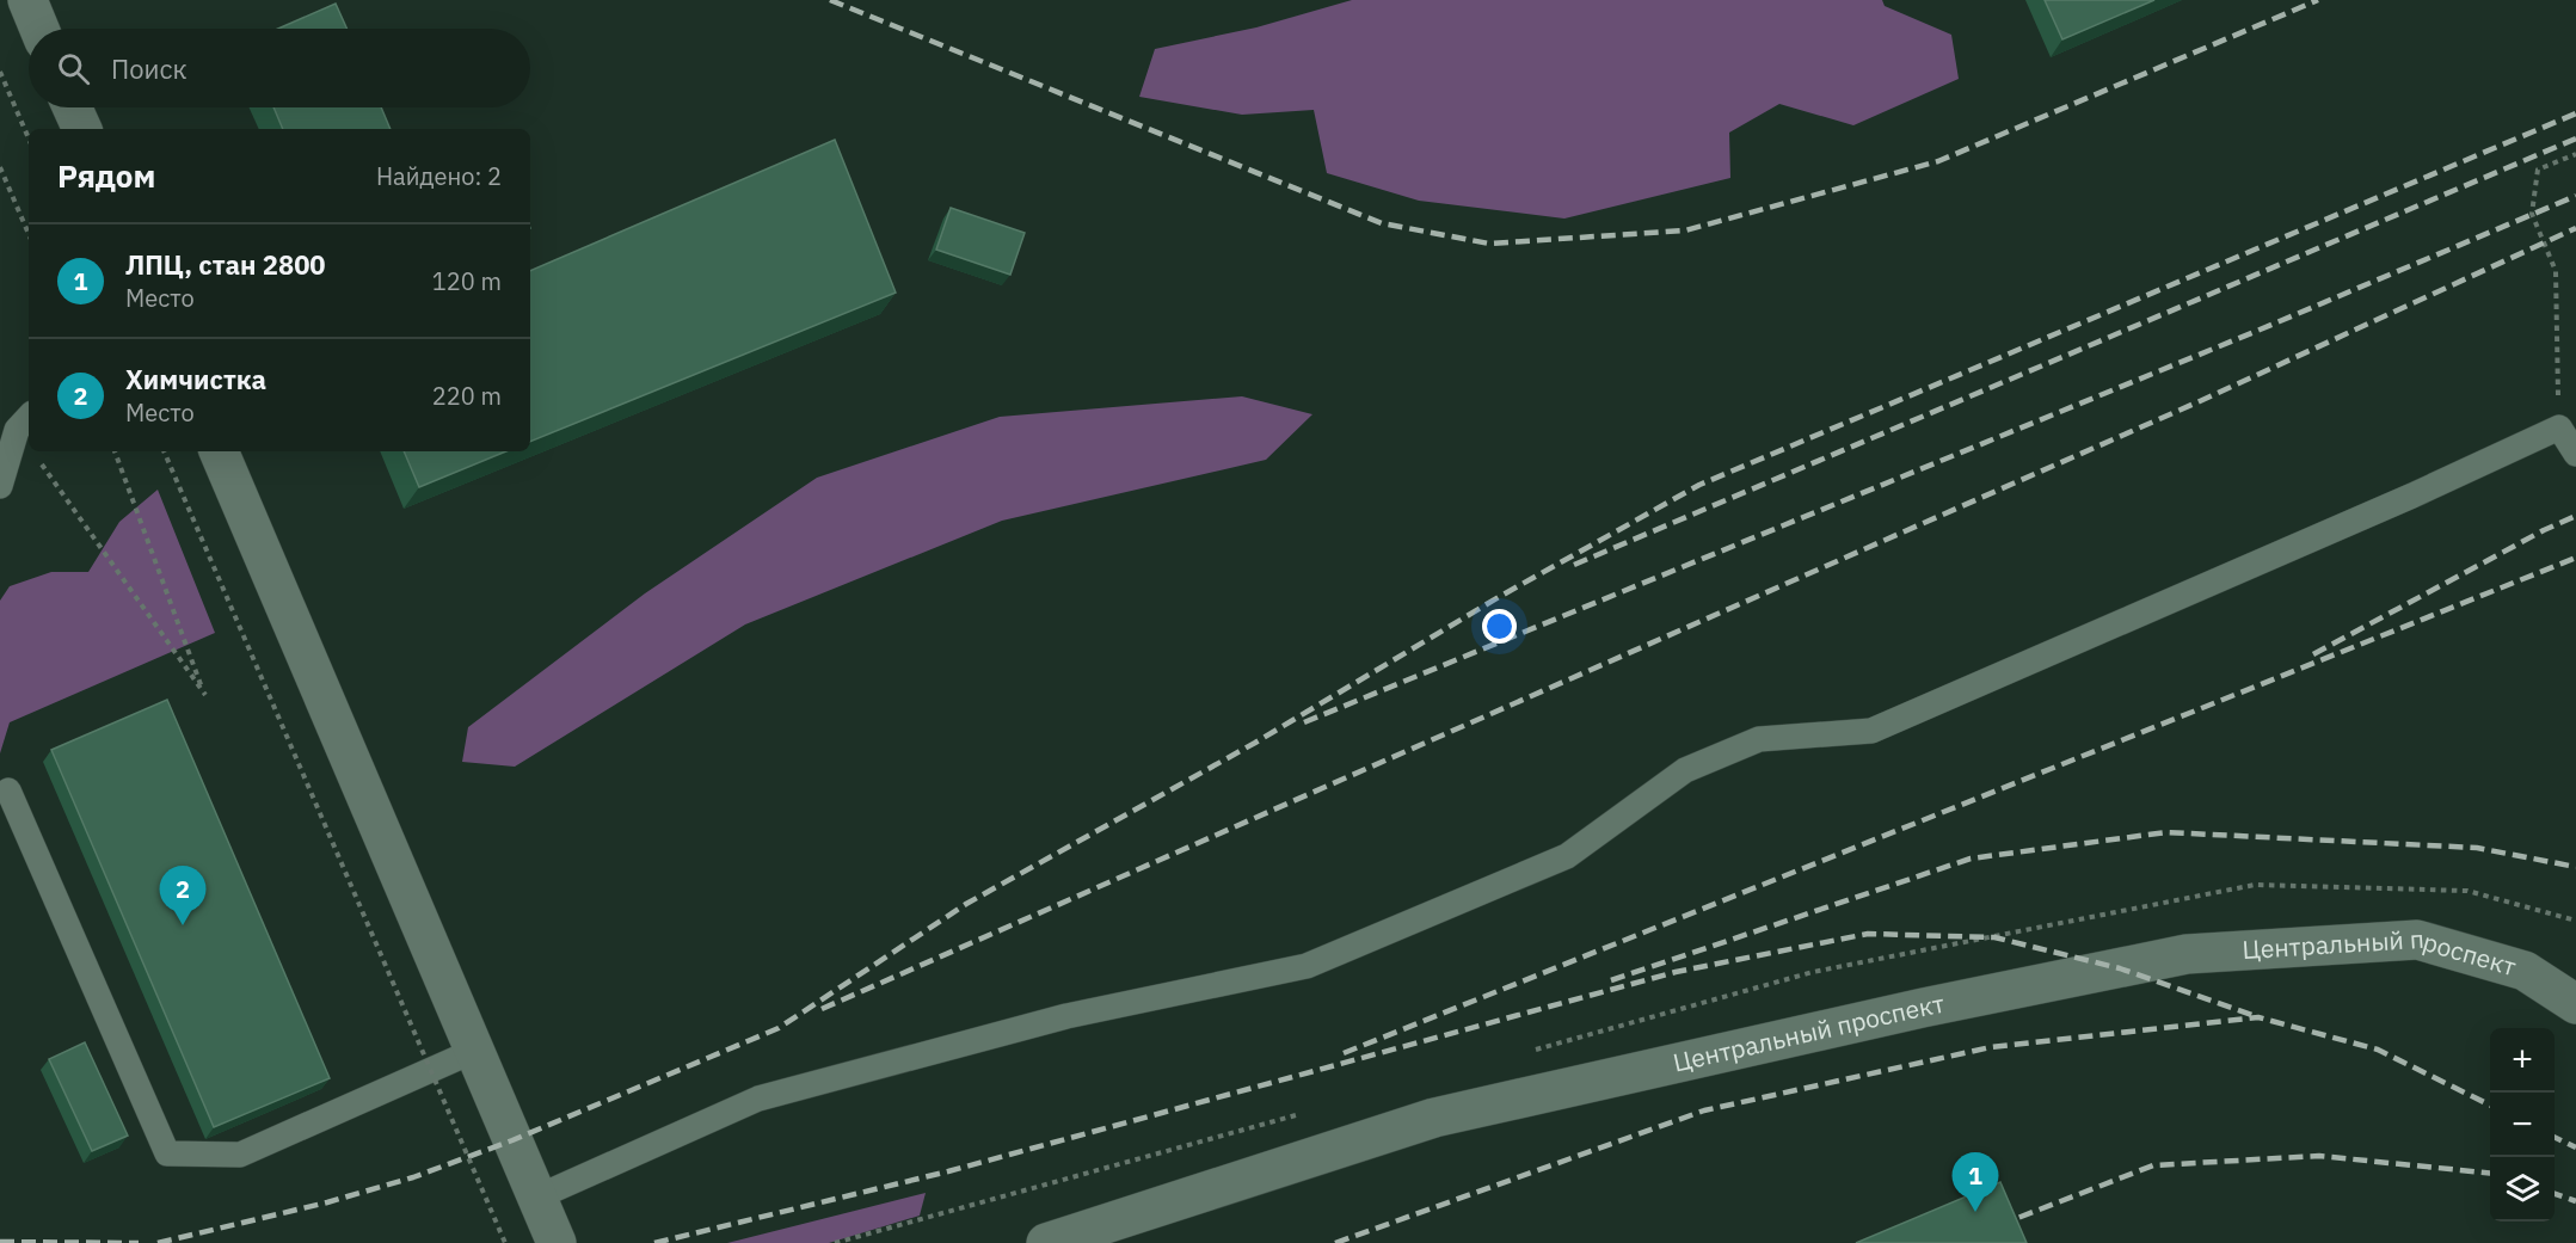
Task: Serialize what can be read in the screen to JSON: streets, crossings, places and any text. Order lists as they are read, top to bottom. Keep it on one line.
{"streets":{"street":["Центральный проспект"]},"page":{"search":"Поиск","heading":["Рядом","Найдено: 2"],"list":[{"mark":"1","name":"ЛПЦ, стан 2800","note":"Место","value":"120 m"},{"mark":"2","name":"Химчистка","note":"Место","value":"220 m"}],"pins":["2","1"],"map_buttons":["+","−"]}}
